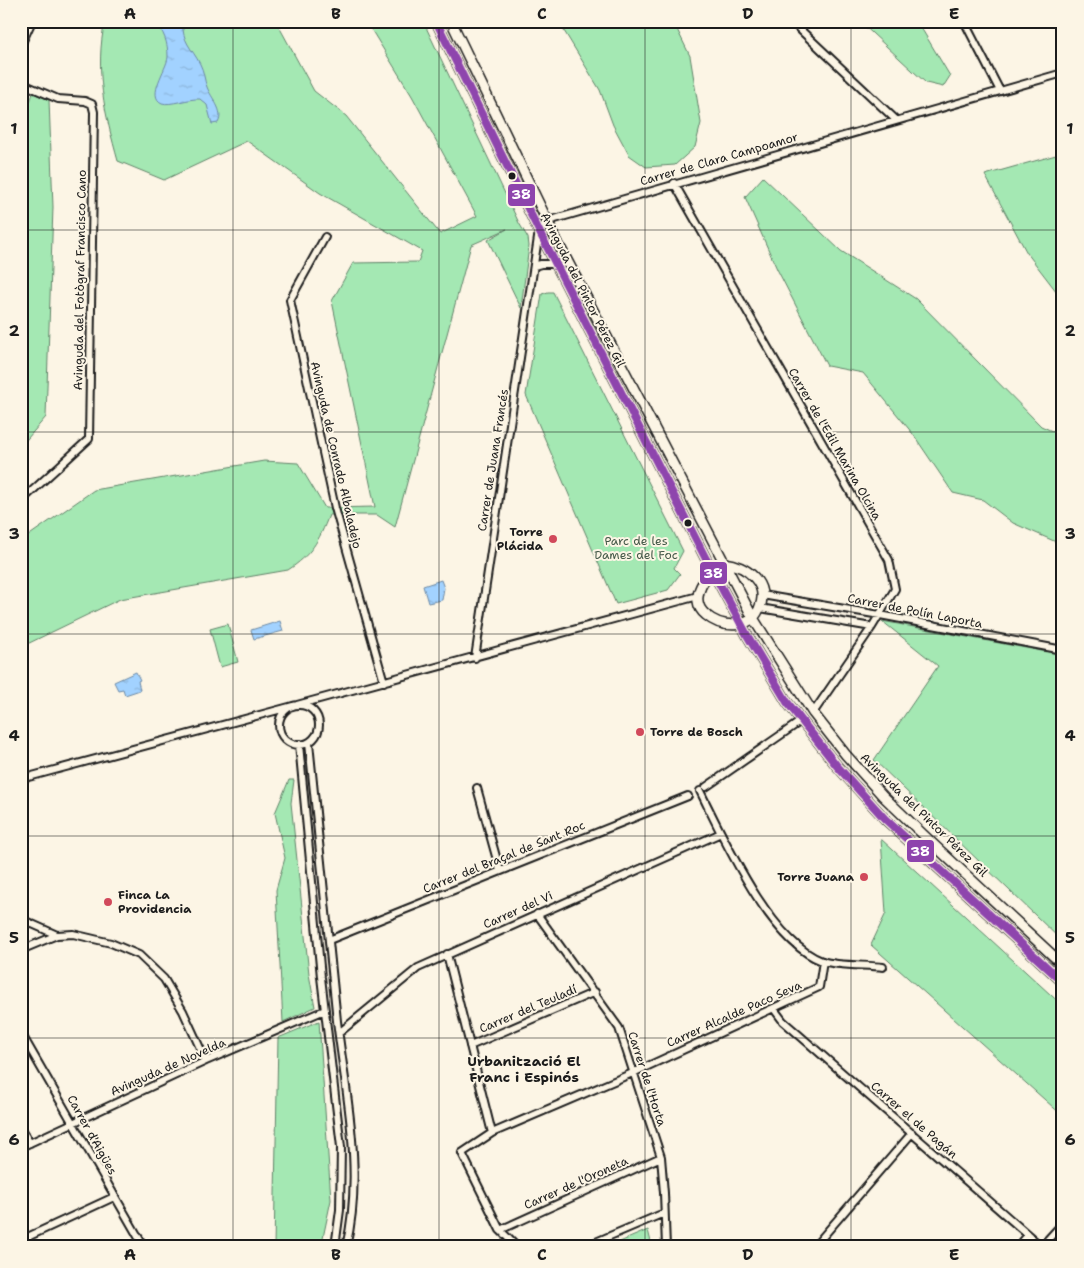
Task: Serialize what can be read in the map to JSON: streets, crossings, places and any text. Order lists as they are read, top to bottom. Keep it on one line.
{"streets":{"main road":["Avinguda del Pintor Pérez Gil"],"street":["Carrer de Clara Campoamor","Avinguda del Fotògraf Francisco Cano","Carrer de l'Edil Marina Olcina","Avinguda de Conrado Albaladejo","Carrer de Juana Francés","Carrer de Polín Laporta","Carrer del Braçal de Sant Roc","Carrer del Vi","Carrer del Teuladí","Carrer Alcalde Paco Seva","Avinguda de Novelda","Carrer de l'Horta","Carrer el de Pagán","Carrer d'Aigües","Carrer de l'Oroneta"]},"crossings":[["Carrer de Clara Campoamor","Avinguda del Pintor Pérez Gil"],["Carrer de Clara Campoamor","Carrer de l'Edil Marina Olcina"],["Avinguda del Pintor Pérez Gil","Carrer de l'Edil Marina Olcina"],["Avinguda del Pintor Pérez Gil","Carrer de Juana Francés"],["Carrer de l'Edil Marina Olcina","Carrer de Polín Laporta"],["Carrer del Vi","Carrer de l'Horta"],["Carrer del Teuladí","Carrer de l'Horta"],["Carrer Alcalde Paco Seva","Carrer de l'Horta"],["Carrer Alcalde Paco Seva","Carrer el de Pagán"],["Carrer Alcalde Paco Seva","Carrer de l'Oroneta"],["Avinguda de Novelda","Carrer d'Aigües"],["Carrer de l'Horta","Carrer de l'Oroneta"]],"districts":["Urbanització El Franc i Espinós"],"parks":["Parc de les Dames del Foc"],"places":["Torre Plácida","Torre de Bosch","Torre Juana","Finca La Providencia"],"lines":["transit line 38"],"grid":{"columns":["A","B","C","D","E"],"rows":["1","2","3","4","5","6"]}}
